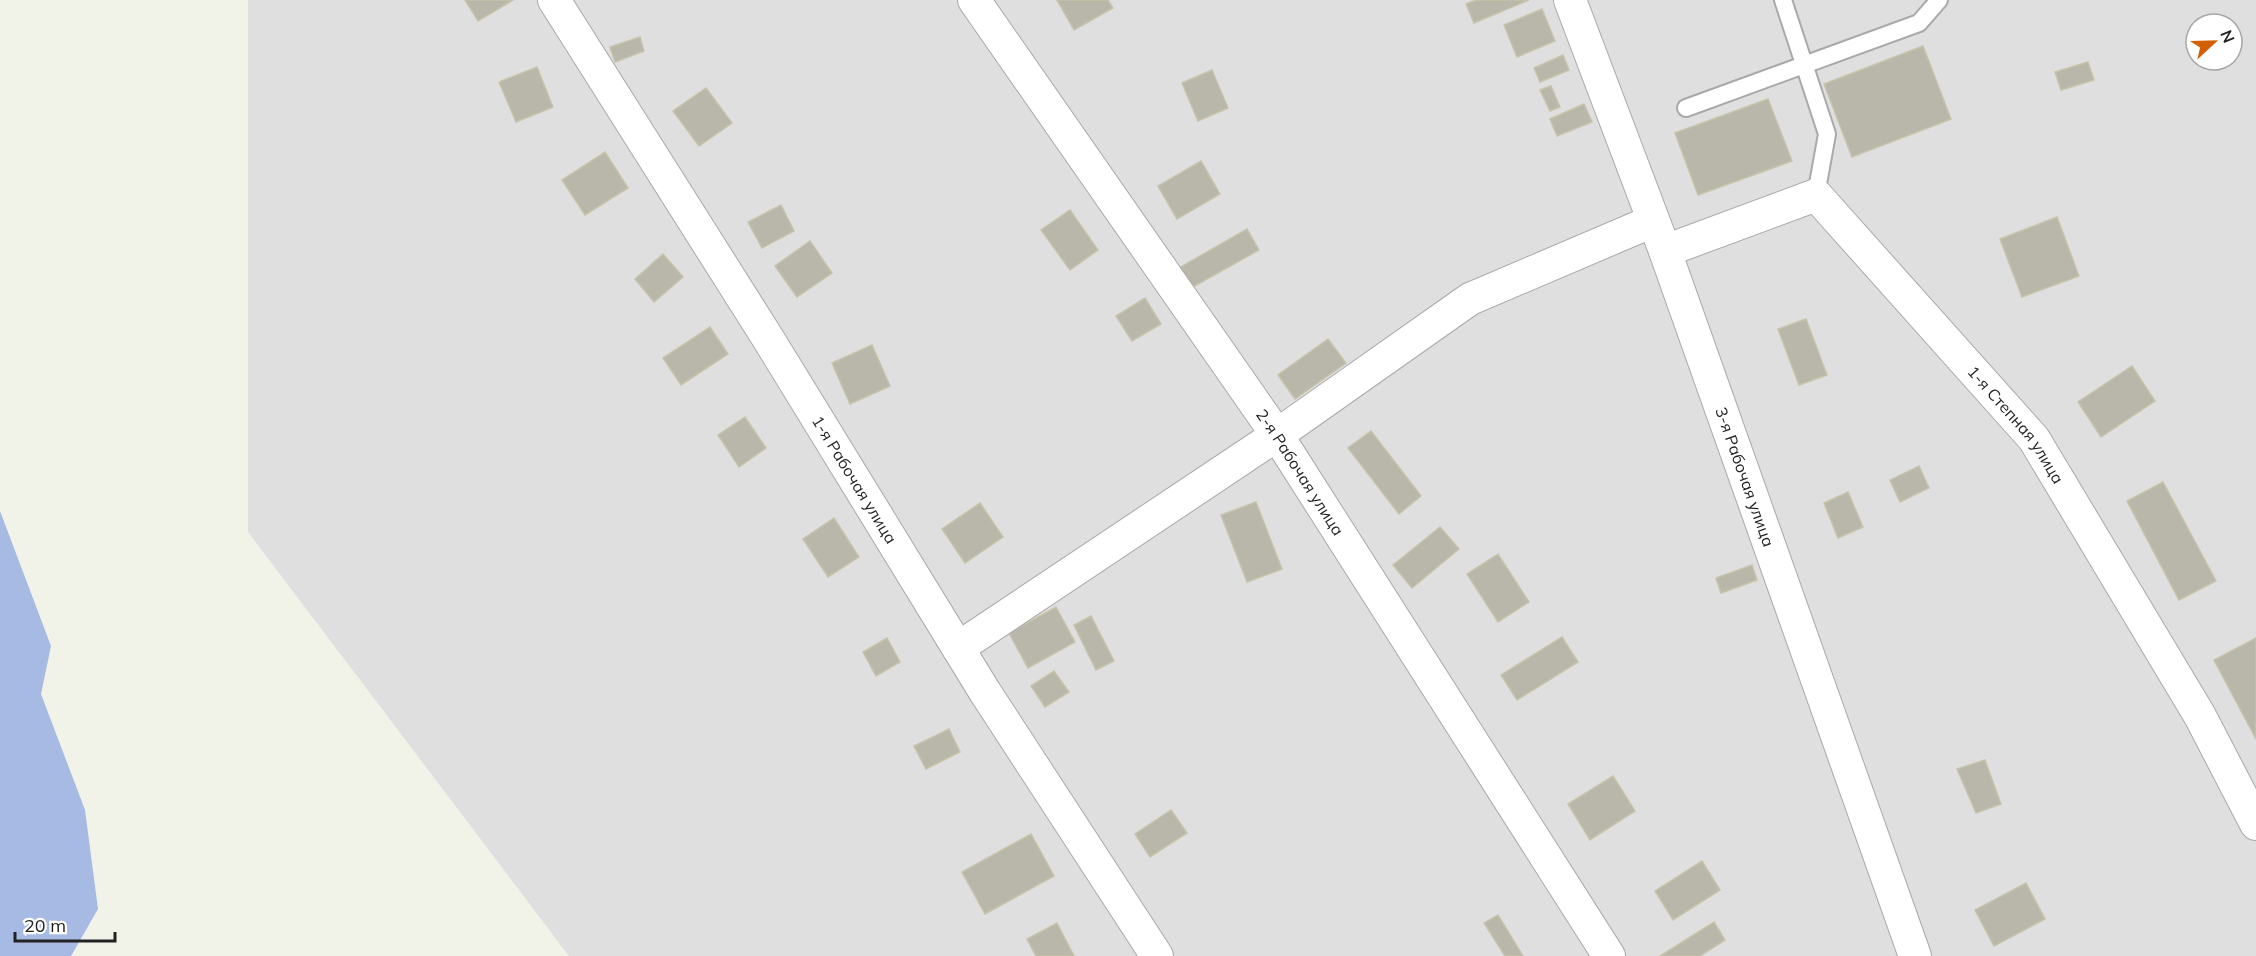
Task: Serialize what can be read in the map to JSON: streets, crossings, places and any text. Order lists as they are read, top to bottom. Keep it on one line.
{"streets":{"street":["1-я Степная улица","2-я Рабочая улица","3-я Рабочая улица","1-я Рабочая улица"]},"scale_bar":"20 m","north":"right"}
